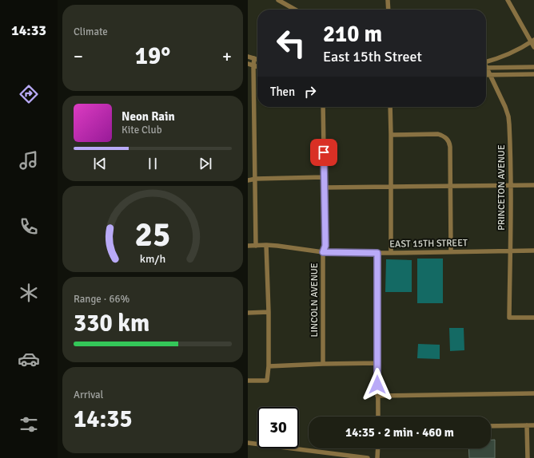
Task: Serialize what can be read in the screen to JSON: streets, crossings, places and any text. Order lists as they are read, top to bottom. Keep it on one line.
{"streets":{"street":["PRINCETON AVENUE","EAST 15TH STREET","LINCOLN AVENUE"]},"crossings":[["PRINCETON AVENUE","EAST 15TH STREET"],["EAST 15TH STREET","LINCOLN AVENUE"]],"page":{"tabs":"14:33","tile":["Climate",["Range · 66%","330 km"],["Arrival","14:35"]],"turn":["210 m","East 15th Street"],"heat":["−","19°","+"],"then":"Then","song":["Neon Rain","Kite Club"],"limit":"30","trip":"14:35 · 2 min · 460 m","gauge":["25","km/h"]}}
